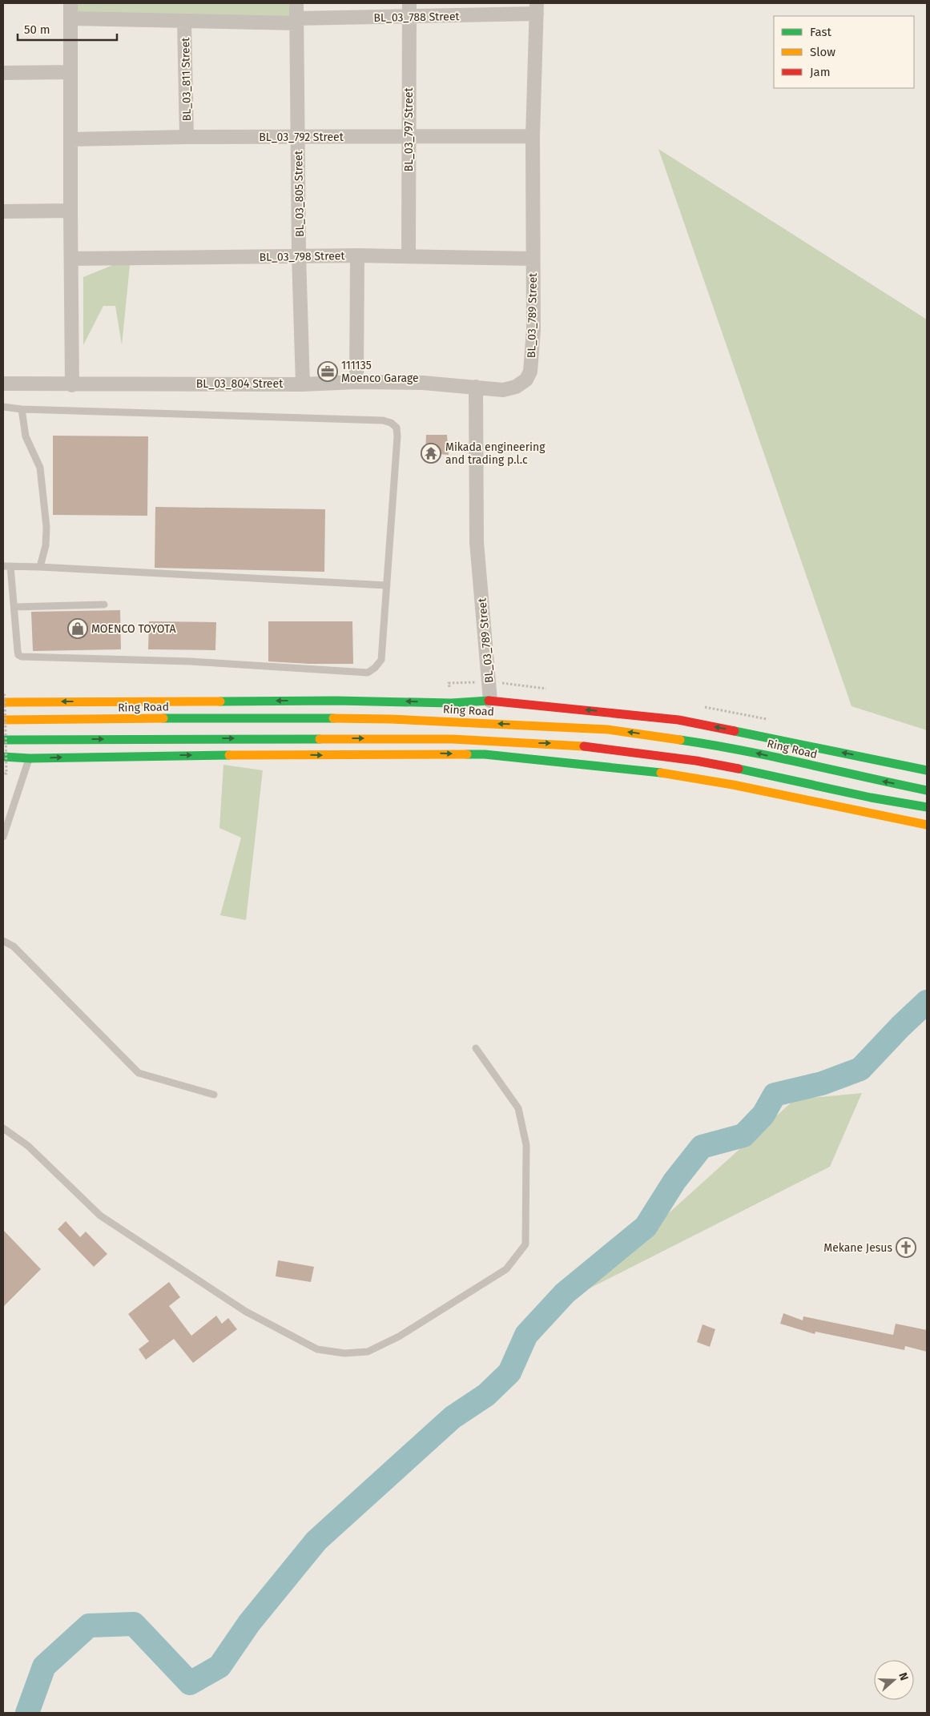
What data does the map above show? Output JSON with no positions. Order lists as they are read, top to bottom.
{
  "streets": {
    "main road": ["Ring Road"],
    "street": [
      "BL_03_788 Street",
      "BL_03_811 Street",
      "BL_03_797 Street",
      "BL_03_792 Street",
      "BL_03_805 Street",
      "BL_03_798 Street",
      "BL_03_789 Street",
      "BL_03_804 Street"
    ]
  },
  "crossings": [
    ["BL_03_788 Street", "BL_03_811 Street"],
    ["BL_03_788 Street", "BL_03_797 Street"],
    ["BL_03_788 Street", "BL_03_805 Street"],
    ["BL_03_788 Street", "BL_03_789 Street"],
    ["BL_03_811 Street", "BL_03_792 Street"],
    ["BL_03_797 Street", "BL_03_792 Street"],
    ["BL_03_797 Street", "BL_03_798 Street"],
    ["BL_03_792 Street", "BL_03_805 Street"],
    ["BL_03_792 Street", "BL_03_789 Street"],
    ["BL_03_805 Street", "BL_03_798 Street"],
    ["BL_03_805 Street", "BL_03_804 Street"],
    ["BL_03_798 Street", "BL_03_789 Street"],
    ["BL_03_789 Street", "BL_03_804 Street"],
    ["BL_03_789 Street", "Ring Road"]
  ],
  "places": {
    "office": ["111135 Moenco Garage"],
    "temple": ["Mikada engineering and trading p.l.c"],
    "shop": ["MOENCO TOYOTA"],
    "church": ["Mekane Jesus"]
  },
  "legend": ["Fast", "Slow", "Jam"],
  "scale_bar": "50 m",
  "north": "right"
}
